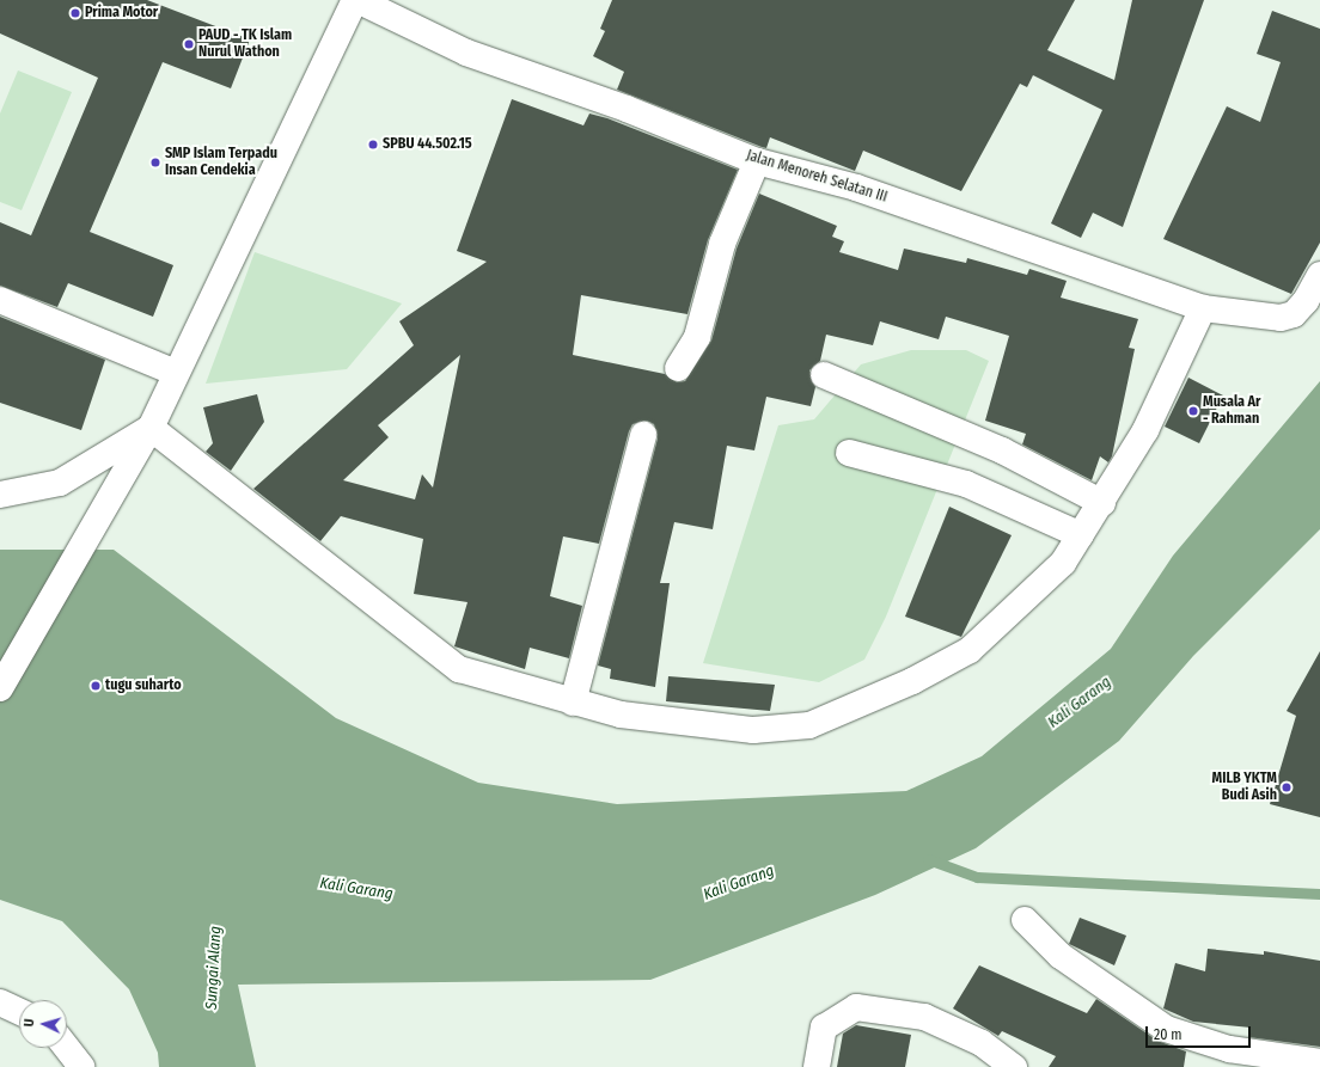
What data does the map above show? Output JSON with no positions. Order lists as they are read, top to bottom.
{
  "streets": {
    "street": ["Jalan Menoreh Selatan III"]
  },
  "water": ["Kali Garang", "Sungai Alang"],
  "places": [
    "Prima Motor",
    "PAUD - TK Islam Nurul Wathon",
    "SPBU 44.502.15",
    "SMP Islam Terpadu Insan Cendekia",
    "Musala Ar - Rahman",
    "tugu suharto",
    "MILB YKTM Budi Asih"
  ],
  "scale_bar": "20 m",
  "north": "left"
}
